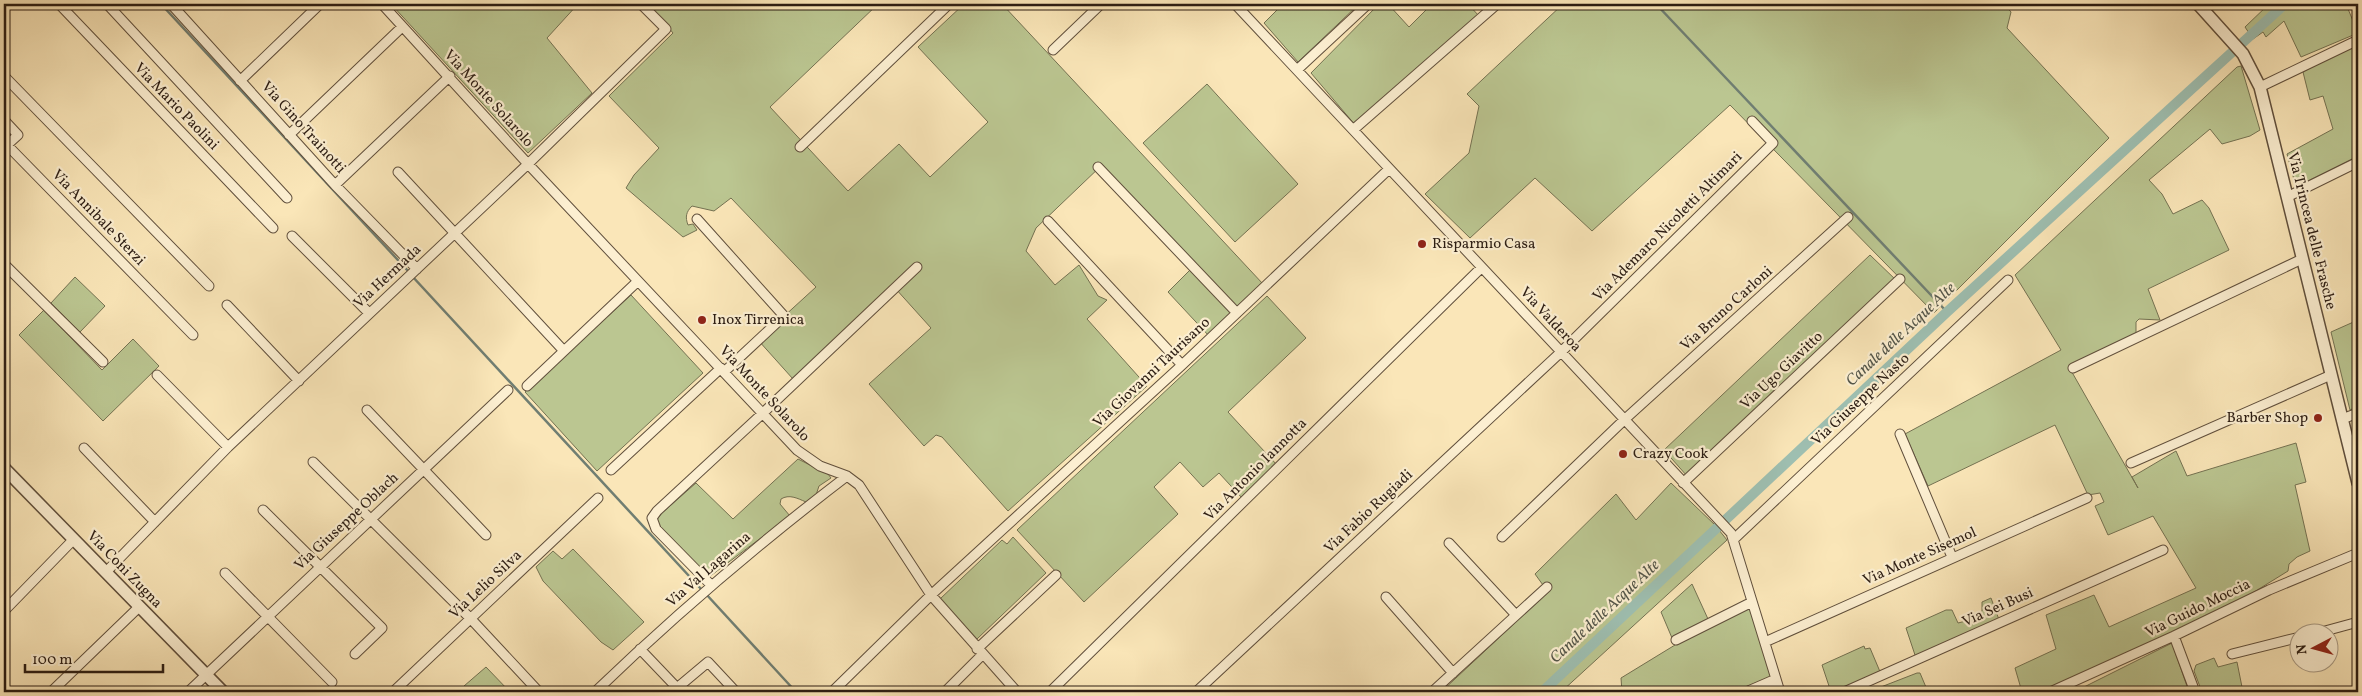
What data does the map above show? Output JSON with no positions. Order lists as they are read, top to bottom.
{
  "streets": {
    "street": [
      "Via Monte Solarolo",
      "Via Mario Paolini",
      "Via Gino Trainotti",
      "Via Annibale Sterzi",
      "Via Ademaro Nicoletti Altimari",
      "Via Trincea delle Frasche",
      "Via Hermada",
      "Via Bruno Carloni",
      "Via Valderoa",
      "Via Ugo Giavitto",
      "Via Giovanni Taurisano",
      "Via Giuseppe Nasto",
      "Via Antonio Iannotta",
      "Via Fabio Rugiadi",
      "Via Giuseppe Oblach",
      "Via Monte Sisemol",
      "Via Coni Zugna",
      "Via Val Lagarina",
      "Via Lelio Silva",
      "Via Sei Busi",
      "Via Guido Moccia"
    ]
  },
  "crossings": [
    ["Via Monte Solarolo", "Via Hermada"],
    ["Via Monte Solarolo", "Via Giovanni Taurisano"],
    ["Via Monte Solarolo", "Via Val Lagarina"],
    ["Via Gino Trainotti", "Via Hermada"],
    ["Via Ademaro Nicoletti Altimari", "Via Valderoa"],
    ["Via Ademaro Nicoletti Altimari", "Via Fabio Rugiadi"],
    ["Via Hermada", "Via Coni Zugna"],
    ["Via Bruno Carloni", "Via Valderoa"],
    ["Via Valderoa", "Via Ugo Giavitto"],
    ["Via Valderoa", "Via Giovanni Taurisano"],
    ["Via Valderoa", "Via Giuseppe Nasto"],
    ["Via Valderoa", "Via Antonio Iannotta"],
    ["Via Valderoa", "Via Fabio Rugiadi"],
    ["Via Valderoa", "Via Monte Sisemol"],
    ["Via Giuseppe Oblach", "Via Coni Zugna"]
  ],
  "water": ["Canale delle Acque Alte"],
  "places": [
    "Risparmio Casa",
    "Inox Tirrenica",
    "Barber Shop",
    "Crazy Cook"
  ],
  "scale_bar": "100 m",
  "north": "left"
}
